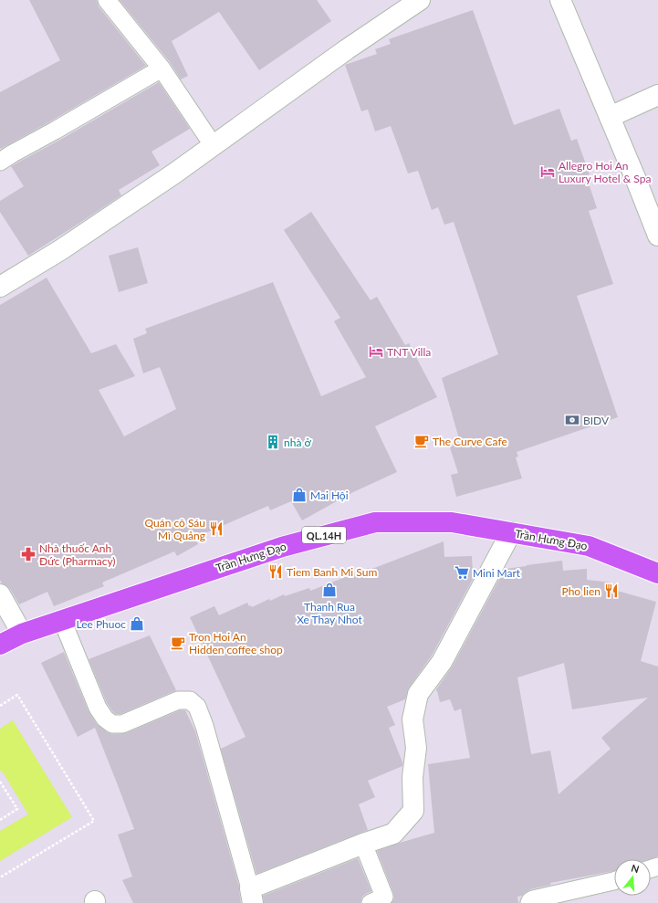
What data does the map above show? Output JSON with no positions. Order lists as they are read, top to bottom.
{
  "streets": {
    "main road": ["QL.14H", "Trần Hưng Đạo"]
  },
  "places": {
    "hotel": ["Allegro Hoi An Luxury Hotel & Spa", "TNT Villa"],
    "bank": ["BIDV"],
    "cafe": ["The Curve Cafe", "Tron Hoi An Hidden coffee shop"],
    "building": ["nhà ở"],
    "shop": ["Mai Hội", "Thanh Rua Xe Thay Nhot", "Lee Phuoc"],
    "restaurant": ["Quán cô Sáu Mì Quảng", "Tiem Banh Mi Sum", "Pho lien"],
    "pharmacy": ["Nhà thuốc Anh Đức (Pharmacy)"],
    "supermarket": ["Mini Mart"]
  },
  "north": "top"
}
